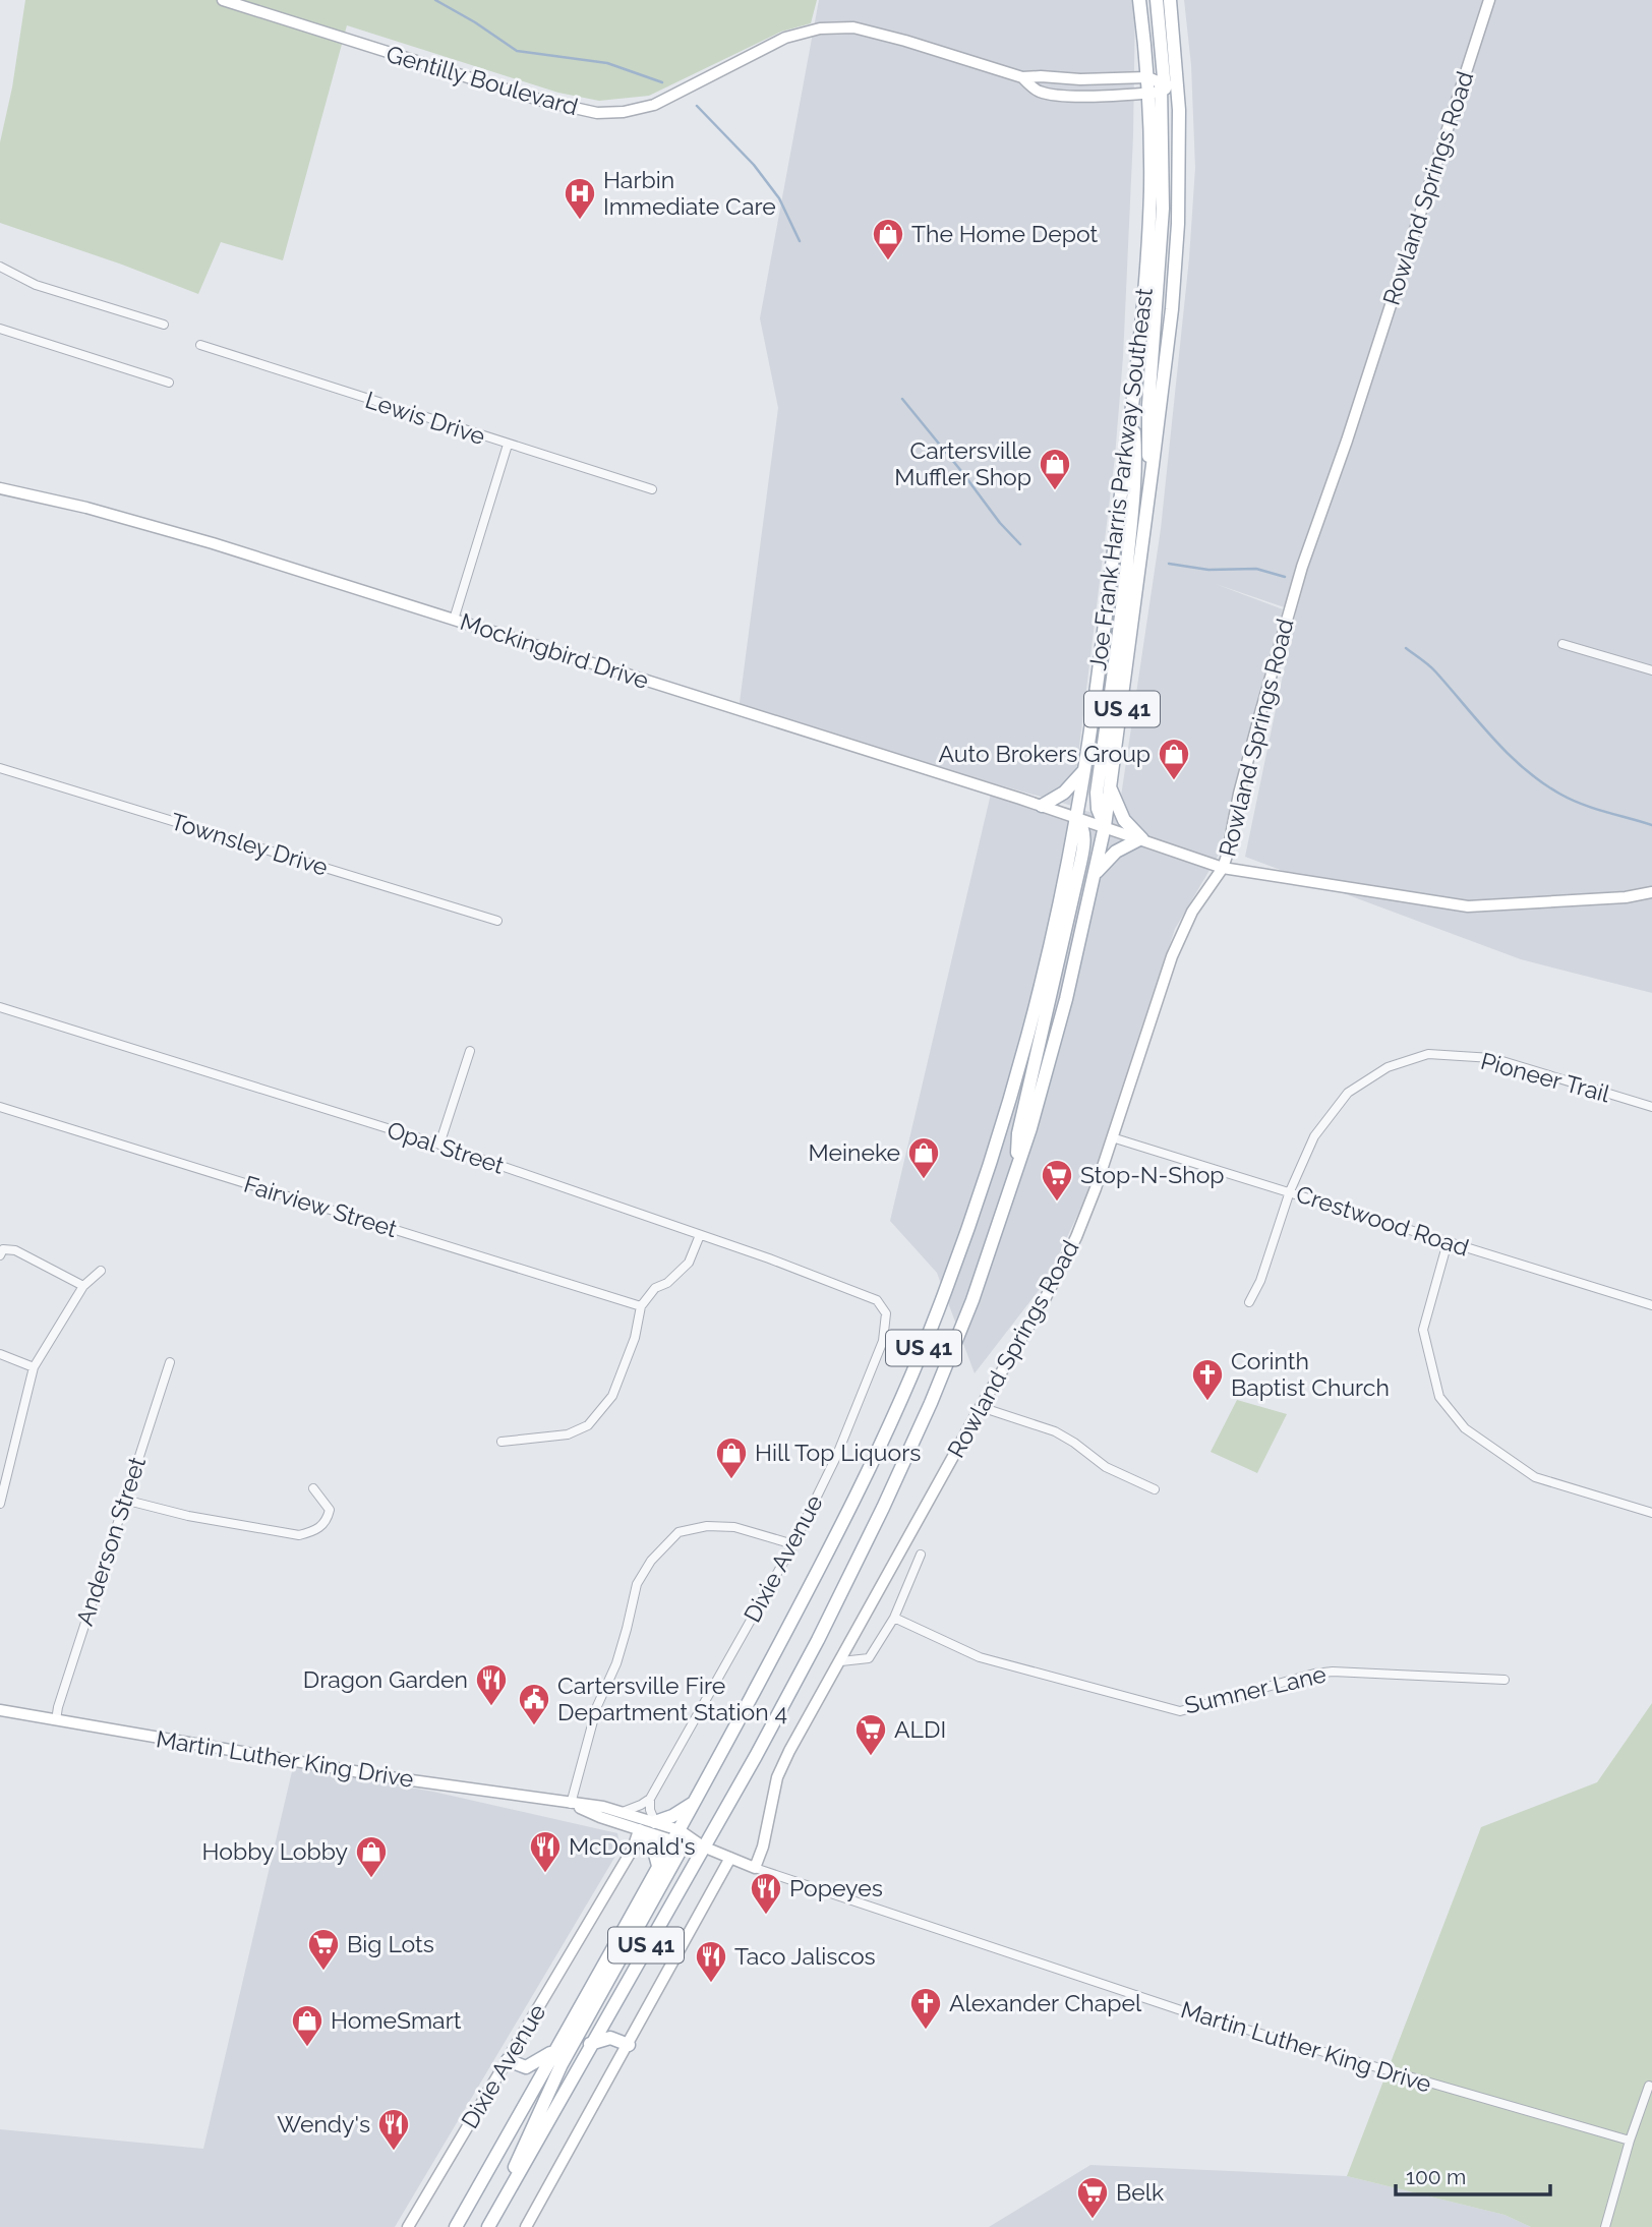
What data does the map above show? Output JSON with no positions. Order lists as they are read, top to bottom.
{
  "streets": {
    "main road": ["Joe Frank Harris Parkway Southeast", "US 41"],
    "street": [
      "Gentilly Boulevard",
      "Rowland Springs Road",
      "Lewis Drive",
      "Mockingbird Drive",
      "Townsley Drive",
      "Pioneer Trail",
      "Opal Street",
      "Fairview Street",
      "Crestwood Road",
      "Anderson Street",
      "Dixie Avenue",
      "Sumner Lane",
      "Martin Luther King Drive"
    ]
  },
  "crossings": [
    ["Gentilly Boulevard", "Joe Frank Harris Parkway Southeast"],
    ["Rowland Springs Road", "Mockingbird Drive"],
    ["Rowland Springs Road", "Crestwood Road"],
    ["Rowland Springs Road", "Martin Luther King Drive"],
    ["Joe Frank Harris Parkway Southeast", "Mockingbird Drive"],
    ["Joe Frank Harris Parkway Southeast", "Martin Luther King Drive"],
    ["Pioneer Trail", "Crestwood Road"],
    ["Opal Street", "Dixie Avenue"],
    ["Anderson Street", "Martin Luther King Drive"],
    ["Dixie Avenue", "Martin Luther King Drive"]
  ],
  "places": {
    "hospital": ["Harbin Immediate Care"],
    "shop": [
      "The Home Depot",
      "Cartersville Muffler Shop",
      "Auto Brokers Group",
      "Meineke",
      "Hill Top Liquors",
      "Hobby Lobby",
      "HomeSmart"
    ],
    "supermarket": [
      "Stop-N-Shop",
      "ALDI",
      "Big Lots",
      "Belk"
    ],
    "church": ["Corinth Baptist Church", "Alexander Chapel"],
    "restaurant": [
      "Dragon Garden",
      "McDonald's",
      "Popeyes",
      "Taco Jaliscos",
      "Wendy's"
    ],
    "public building": ["Cartersville Fire Department Station 4"]
  },
  "scale_bar": "100 m"
}
